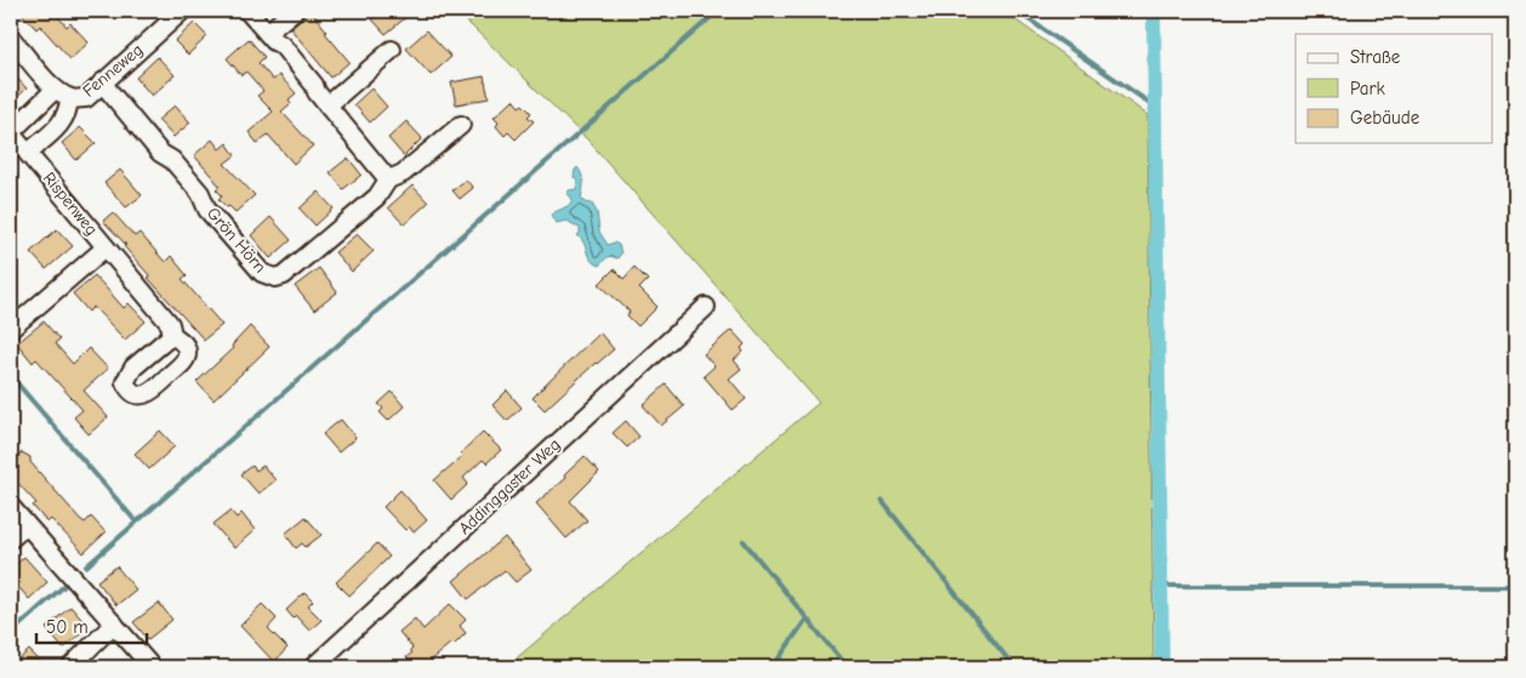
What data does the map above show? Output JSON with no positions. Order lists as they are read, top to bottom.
{
  "streets": {
    "street": [
      "Fenneweg",
      "Rispenweg",
      "Grön Hörn",
      "Addinggaster Weg"
    ]
  },
  "crossings": [
    ["Fenneweg", "Grön Hörn"]
  ],
  "legend": ["Straße", "Park", "Gebäude"],
  "scale_bar": "50 m"
}
